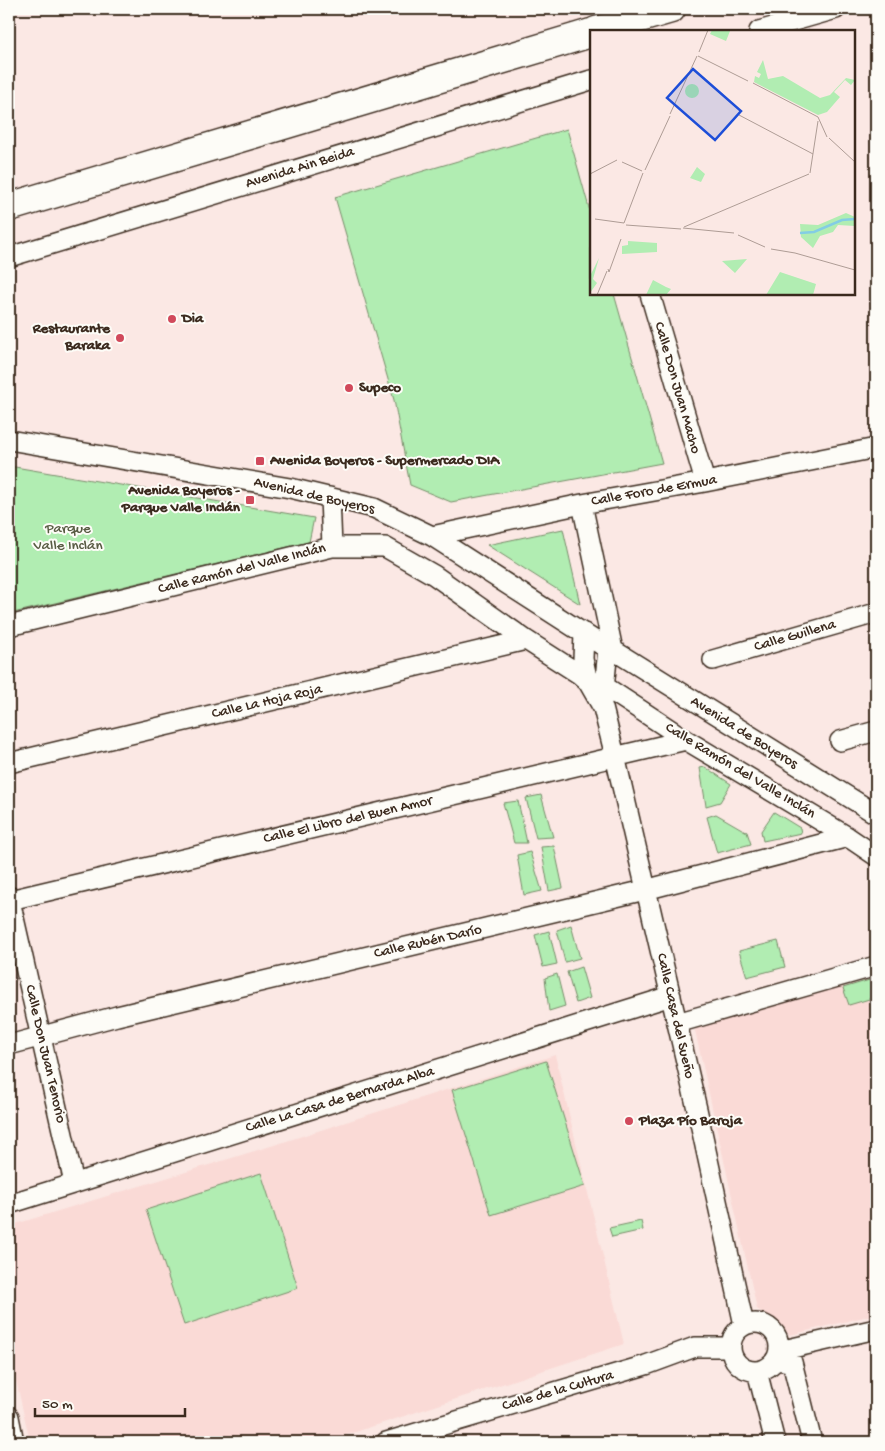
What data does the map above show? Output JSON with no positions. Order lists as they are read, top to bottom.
{
  "streets": {
    "street": [
      "Avenida Ain Beida",
      "Calle Don Juan Macho",
      "Calle Foro de Ermua",
      "Avenida de Boyeros",
      "Calle Ramón del Valle Inclán",
      "Calle Guillena",
      "Calle La Hoja Roja",
      "Calle El Libro del Buen Amor",
      "Calle Rubén Darío",
      "Calle Casa del Sueño",
      "Calle Don Juan Tenorio",
      "Calle La Casa de Bernarda Alba",
      "Calle de la Cultura"
    ]
  },
  "crossings": [
    ["Calle Don Juan Macho", "Calle Foro de Ermua"],
    ["Calle Foro de Ermua", "Avenida de Boyeros"],
    ["Avenida de Boyeros", "Calle Casa del Sueño"],
    ["Calle Ramón del Valle Inclán", "Calle La Hoja Roja"],
    ["Calle Ramón del Valle Inclán", "Calle El Libro del Buen Amor"],
    ["Calle Ramón del Valle Inclán", "Calle Rubén Darío"],
    ["Calle Ramón del Valle Inclán", "Calle Casa del Sueño"],
    ["Calle El Libro del Buen Amor", "Calle Casa del Sueño"],
    ["Calle El Libro del Buen Amor", "Calle Don Juan Tenorio"],
    ["Calle Rubén Darío", "Calle Casa del Sueño"],
    ["Calle Rubén Darío", "Calle Don Juan Tenorio"],
    ["Calle Casa del Sueño", "Calle La Casa de Bernarda Alba"],
    ["Calle Casa del Sueño", "Calle de la Cultura"],
    ["Calle Don Juan Tenorio", "Calle La Casa de Bernarda Alba"]
  ],
  "parks": ["Parque Valle Inclán"],
  "places": {
    "other": [
      "Dia",
      "Restaurante Baraka",
      "Supeco",
      "Plaza Pío Baroja"
    ],
    "transit": ["Avenida Boyeros - Supermercado DIA", "Avenida Boyeros - Parque Valle Inclán"]
  },
  "scale_bar": "50 m"
}
